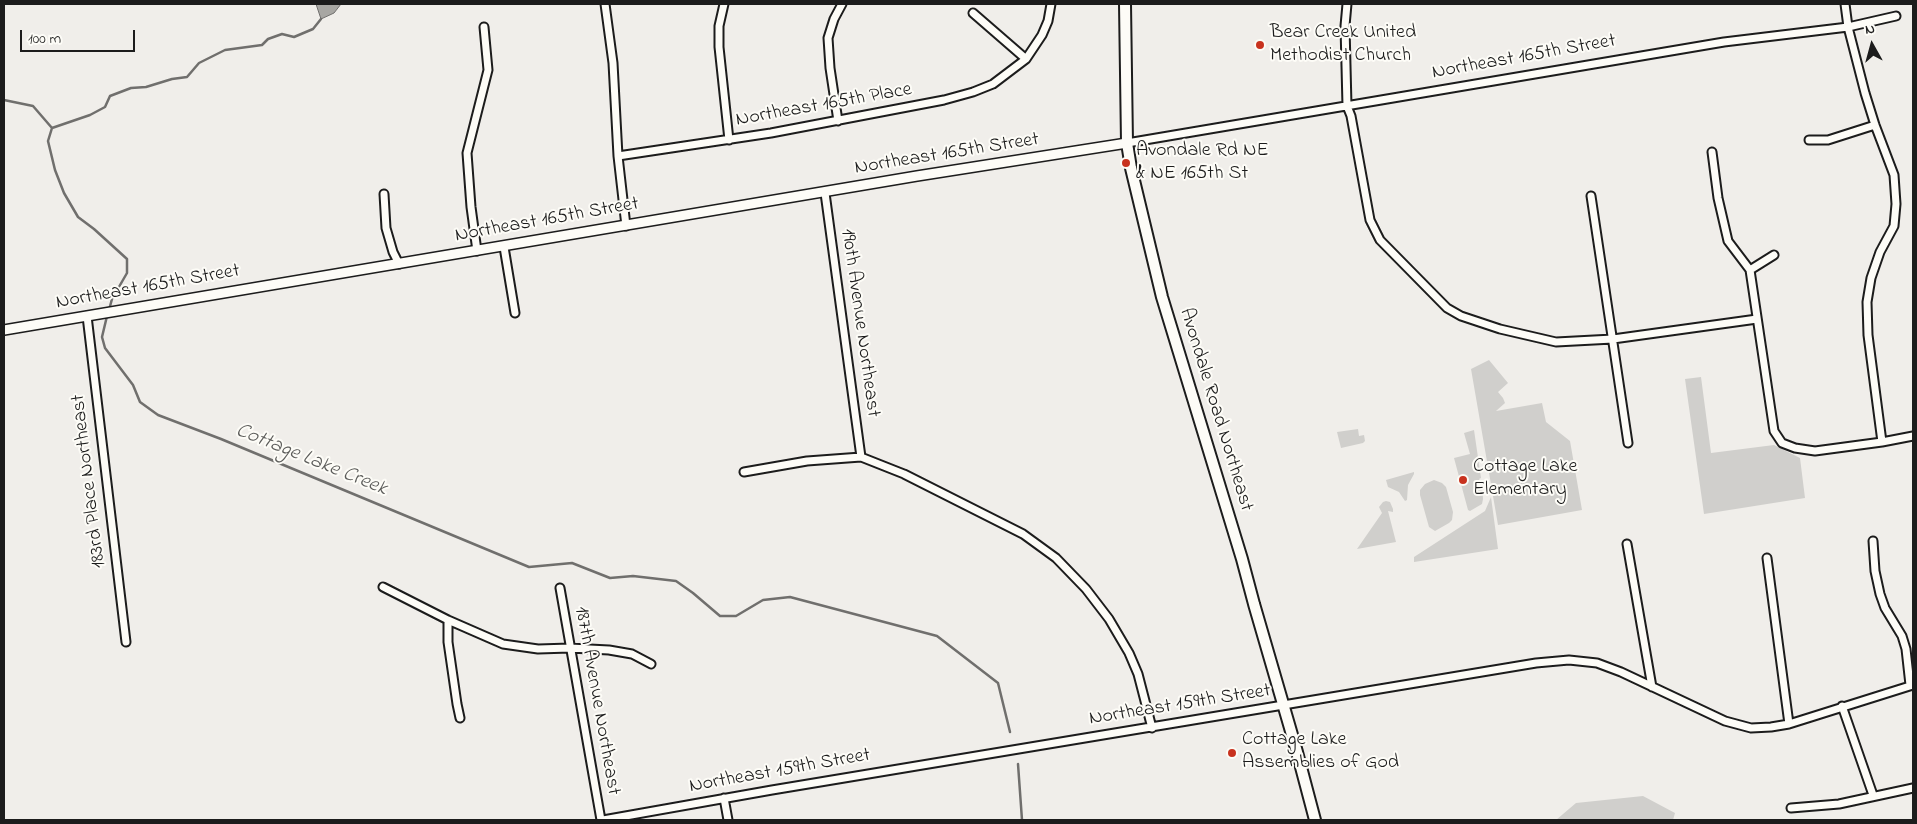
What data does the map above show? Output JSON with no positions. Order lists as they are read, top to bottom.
{
  "streets": {
    "main road": ["Avondale Road Northeast"],
    "street": [
      "Northeast 165th Street",
      "Northeast 165th Place",
      "190th Avenue Northeast",
      "183rd Place Northeast",
      "187th Avenue Northeast",
      "Northeast 159th Street"
    ]
  },
  "crossings": [
    ["Northeast 165th Street", "190th Avenue Northeast"],
    ["Northeast 165th Street", "Avondale Road Northeast"],
    ["Northeast 165th Street", "183rd Place Northeast"],
    ["Avondale Road Northeast", "Northeast 159th Street"],
    ["187th Avenue Northeast", "Northeast 159th Street"]
  ],
  "water": ["Cottage Lake Creek"],
  "places": [
    "Bear Creek United Methodist Church",
    "Avondale Rd NE & NE 165th St",
    "Cottage Lake Elementary",
    "Cottage Lake Assemblies of God"
  ],
  "scale_bar": "100 m",
  "north": "top"
}
